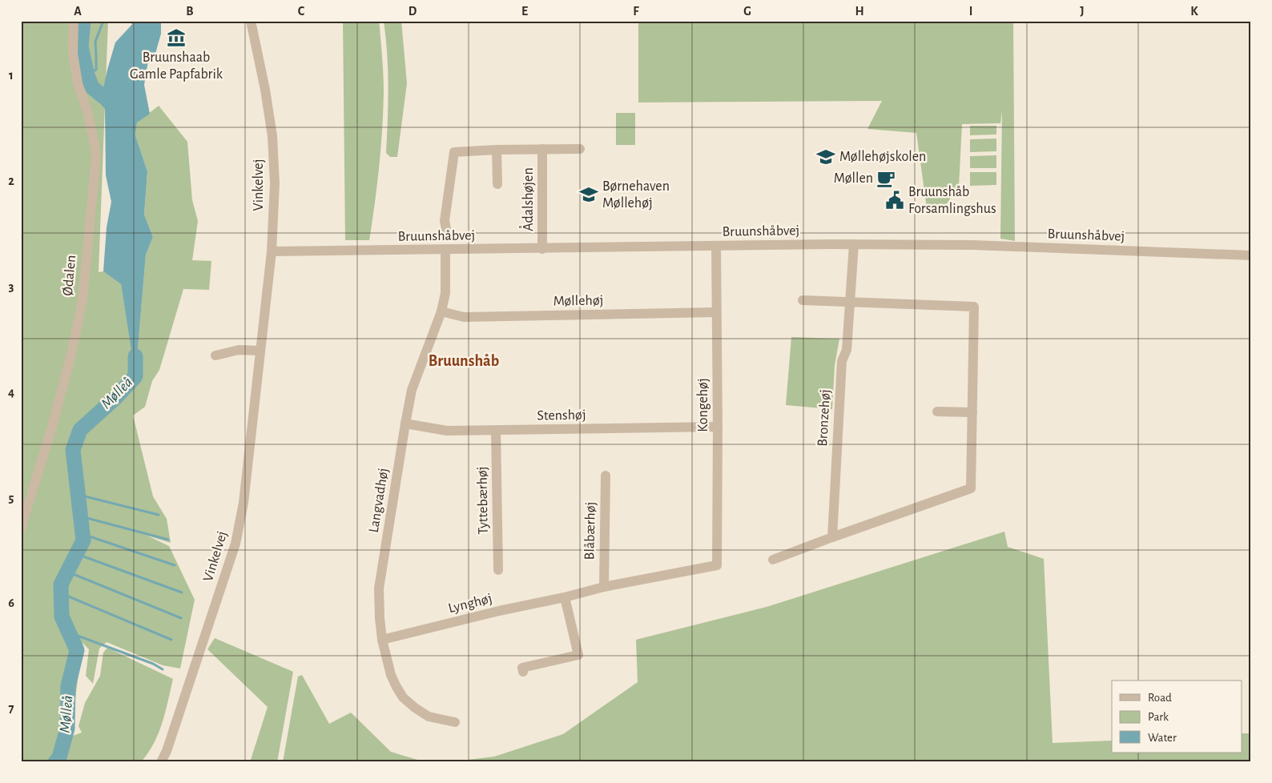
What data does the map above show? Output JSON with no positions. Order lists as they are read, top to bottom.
{
  "streets": {
    "street": [
      "Vinkelvej",
      "Ådalshøjen",
      "Bruunshåbvej",
      "Ødalen",
      "Møllehøj",
      "Kongehøj",
      "Stenshøj",
      "Bronzehøj",
      "Langvadhøj",
      "Tyttebærhøj",
      "Blåbærhøj",
      "Lynghøj"
    ]
  },
  "crossings": [
    ["Vinkelvej", "Bruunshåbvej"],
    ["Ådalshøjen", "Bruunshåbvej"],
    ["Bruunshåbvej", "Kongehøj"],
    ["Bruunshåbvej", "Bronzehøj"],
    ["Bruunshåbvej", "Langvadhøj"],
    ["Møllehøj", "Kongehøj"],
    ["Møllehøj", "Langvadhøj"],
    ["Kongehøj", "Stenshøj"],
    ["Kongehøj", "Lynghøj"],
    ["Stenshøj", "Langvadhøj"],
    ["Stenshøj", "Tyttebærhøj"],
    ["Langvadhøj", "Lynghøj"],
    ["Blåbærhøj", "Lynghøj"]
  ],
  "districts": ["Bruunshåb"],
  "water": ["Mølleå"],
  "places": {
    "museum": ["Bruunshaab Gamle Papfabrik"],
    "school or university": ["Møllehøjskolen", "Børnehaven Møllehøj"],
    "cafe": ["Møllen"],
    "public building": ["Bruunshåb Forsamlingshus"]
  },
  "legend": ["Road", "Park", "Water"],
  "grid": {
    "columns": [
      "A",
      "B",
      "C",
      "D",
      "E",
      "F",
      "G",
      "H",
      "I",
      "J",
      "K"
    ],
    "rows": [
      "1",
      "2",
      "3",
      "4",
      "5",
      "6",
      "7"
    ]
  }
}
